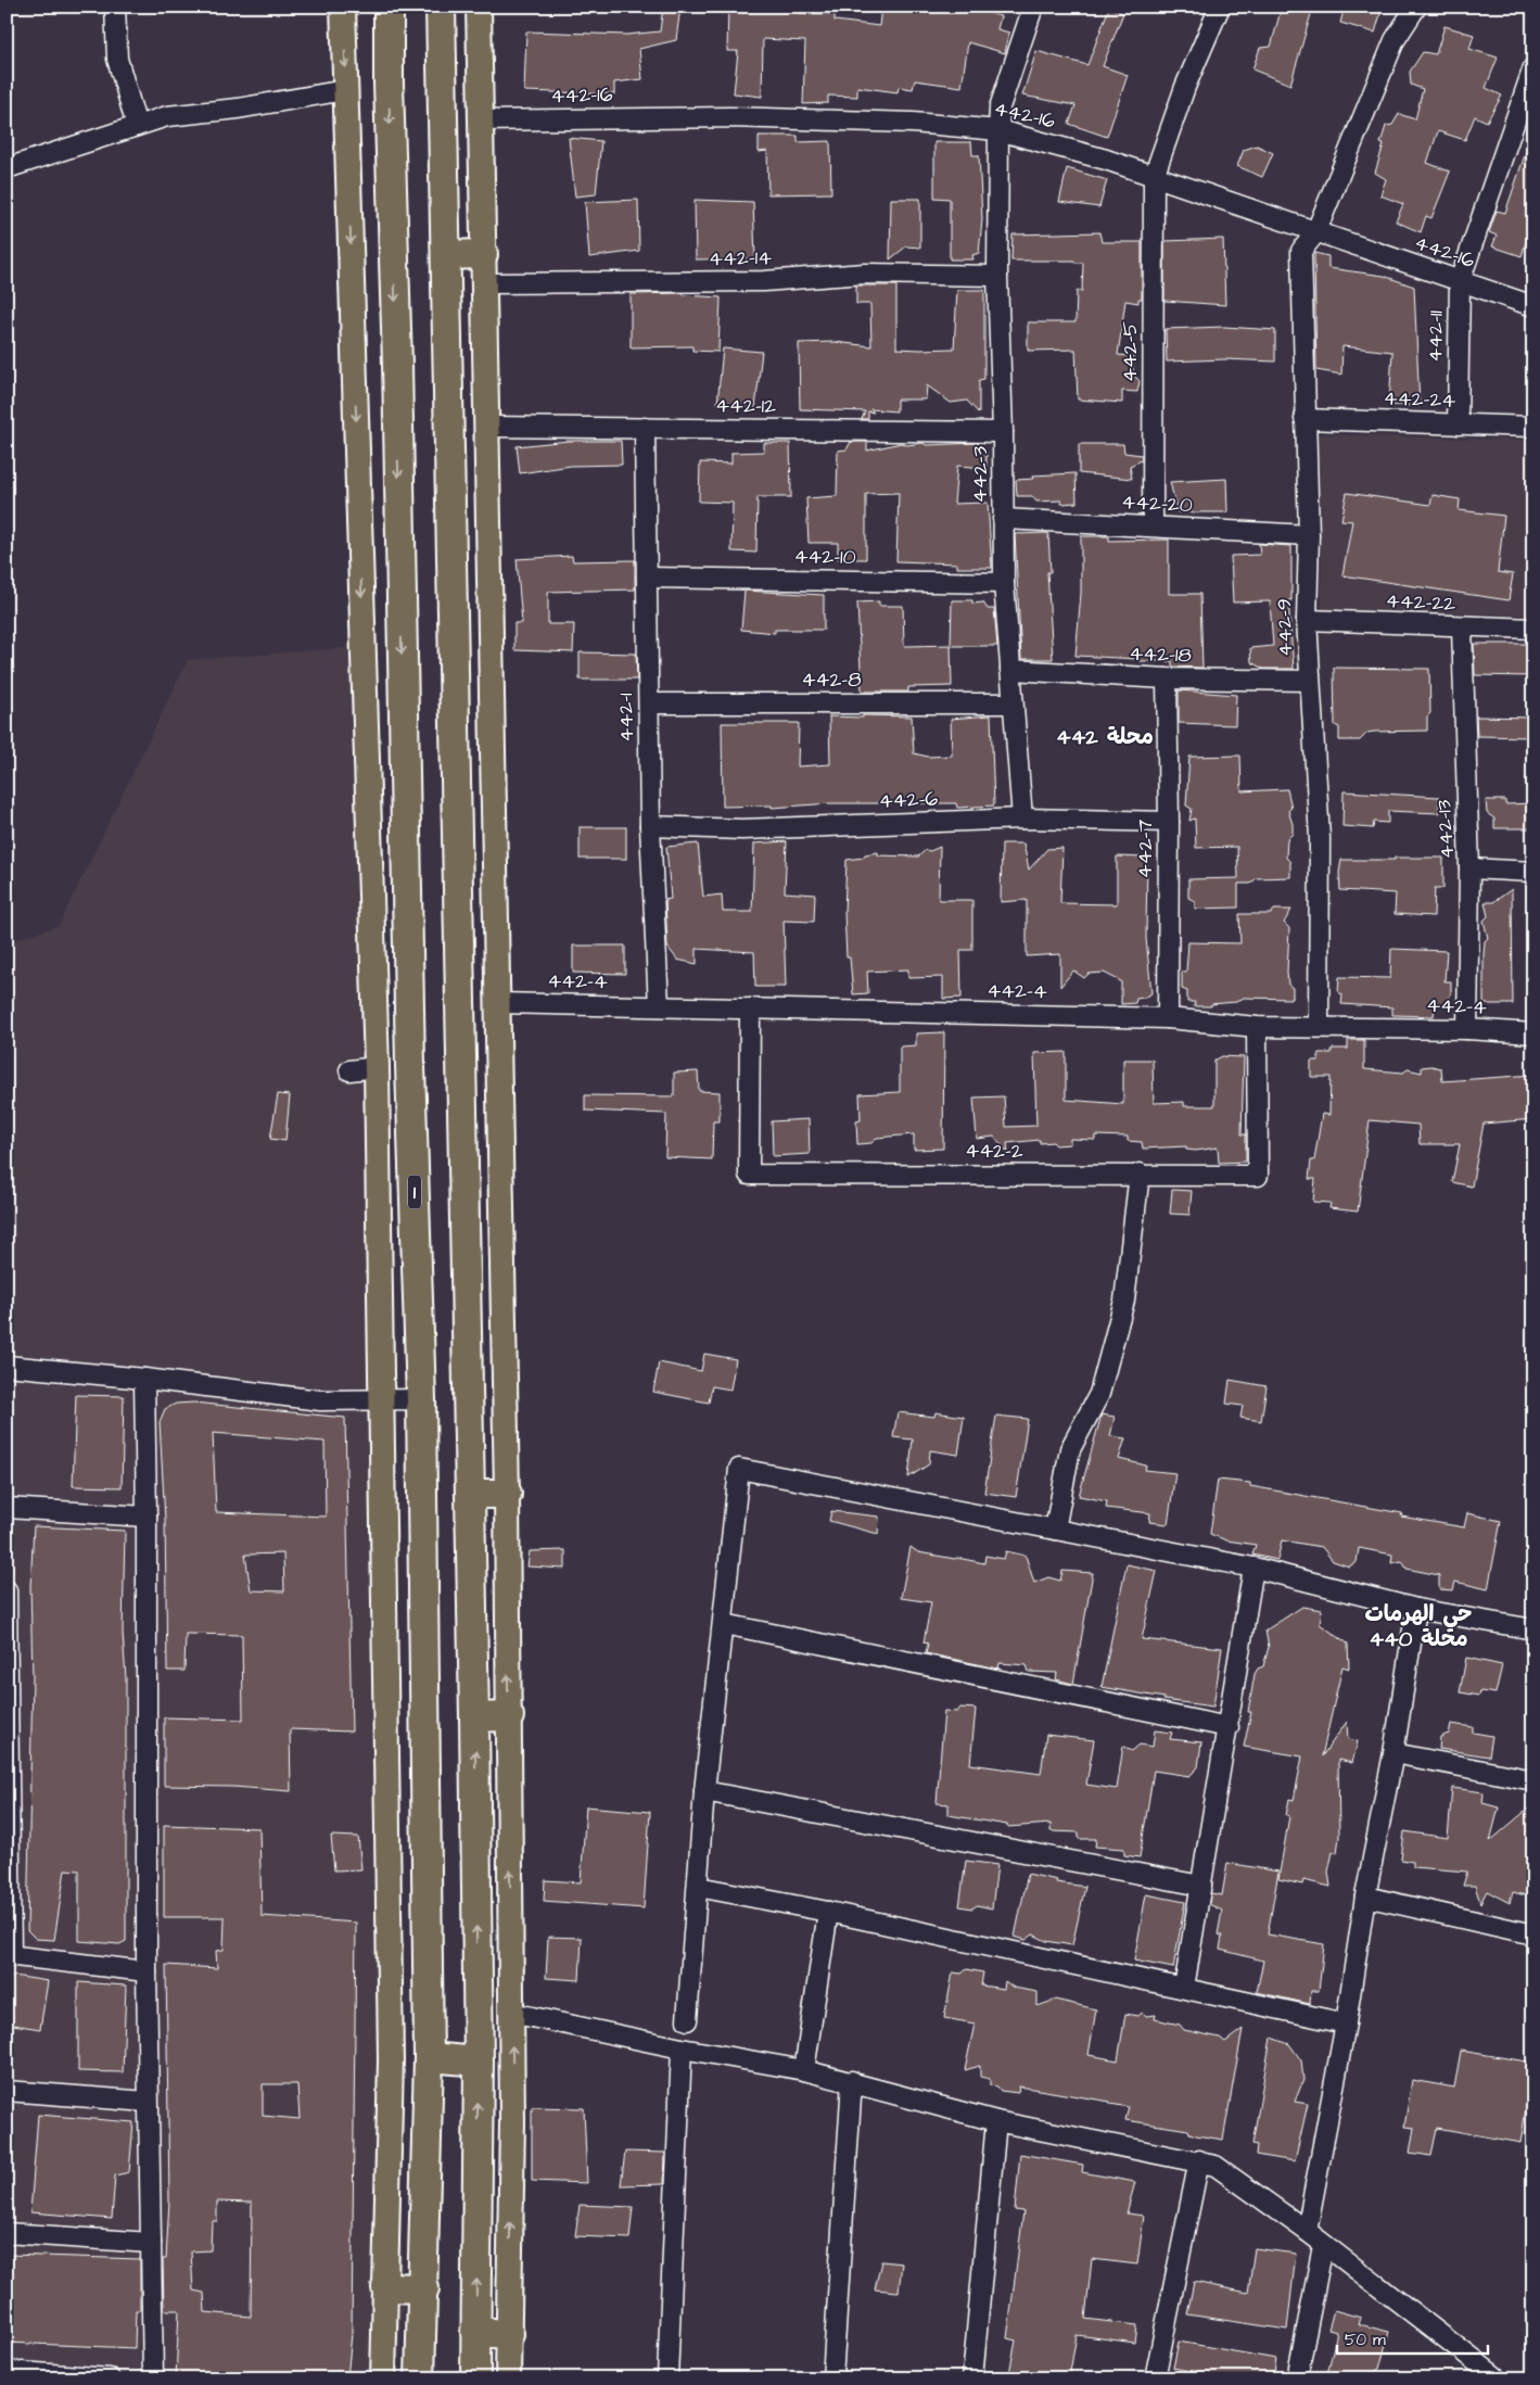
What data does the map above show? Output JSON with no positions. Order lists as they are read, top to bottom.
{
  "streets": {
    "highway": ["1"],
    "street": [
      "442-16",
      "442-14",
      "442-11",
      "442-5",
      "442-24",
      "442-12",
      "442-3",
      "442-20",
      "442-10",
      "442-22",
      "442-9",
      "442-18",
      "442-8",
      "442-1",
      "442-6",
      "442-13",
      "442-7",
      "442-4",
      "442-2"
    ]
  },
  "crossings": [
    ["442-16", "442-11"],
    ["442-16", "442-5"],
    ["442-16", "442-3"],
    ["442-16", "442-9"],
    ["442-14", "442-3"],
    ["442-11", "442-24"],
    ["442-5", "442-20"],
    ["442-24", "442-9"],
    ["442-12", "442-3"],
    ["442-12", "442-1"],
    ["442-3", "442-20"],
    ["442-3", "442-10"],
    ["442-3", "442-18"],
    ["442-3", "442-8"],
    ["442-3", "442-6"],
    ["442-20", "442-9"],
    ["442-10", "442-1"],
    ["442-22", "442-9"],
    ["442-22", "442-13"],
    ["442-9", "442-18"],
    ["442-9", "442-4"],
    ["442-18", "442-7"],
    ["442-8", "442-1"],
    ["442-1", "442-6"],
    ["442-1", "442-4"],
    ["442-6", "442-7"],
    ["442-13", "442-4"],
    ["442-7", "442-4"],
    ["442-4", "442-2"]
  ],
  "districts": ["محلة 442", "حي الهرمات محلة 440"],
  "scale_bar": "50 m"
}
